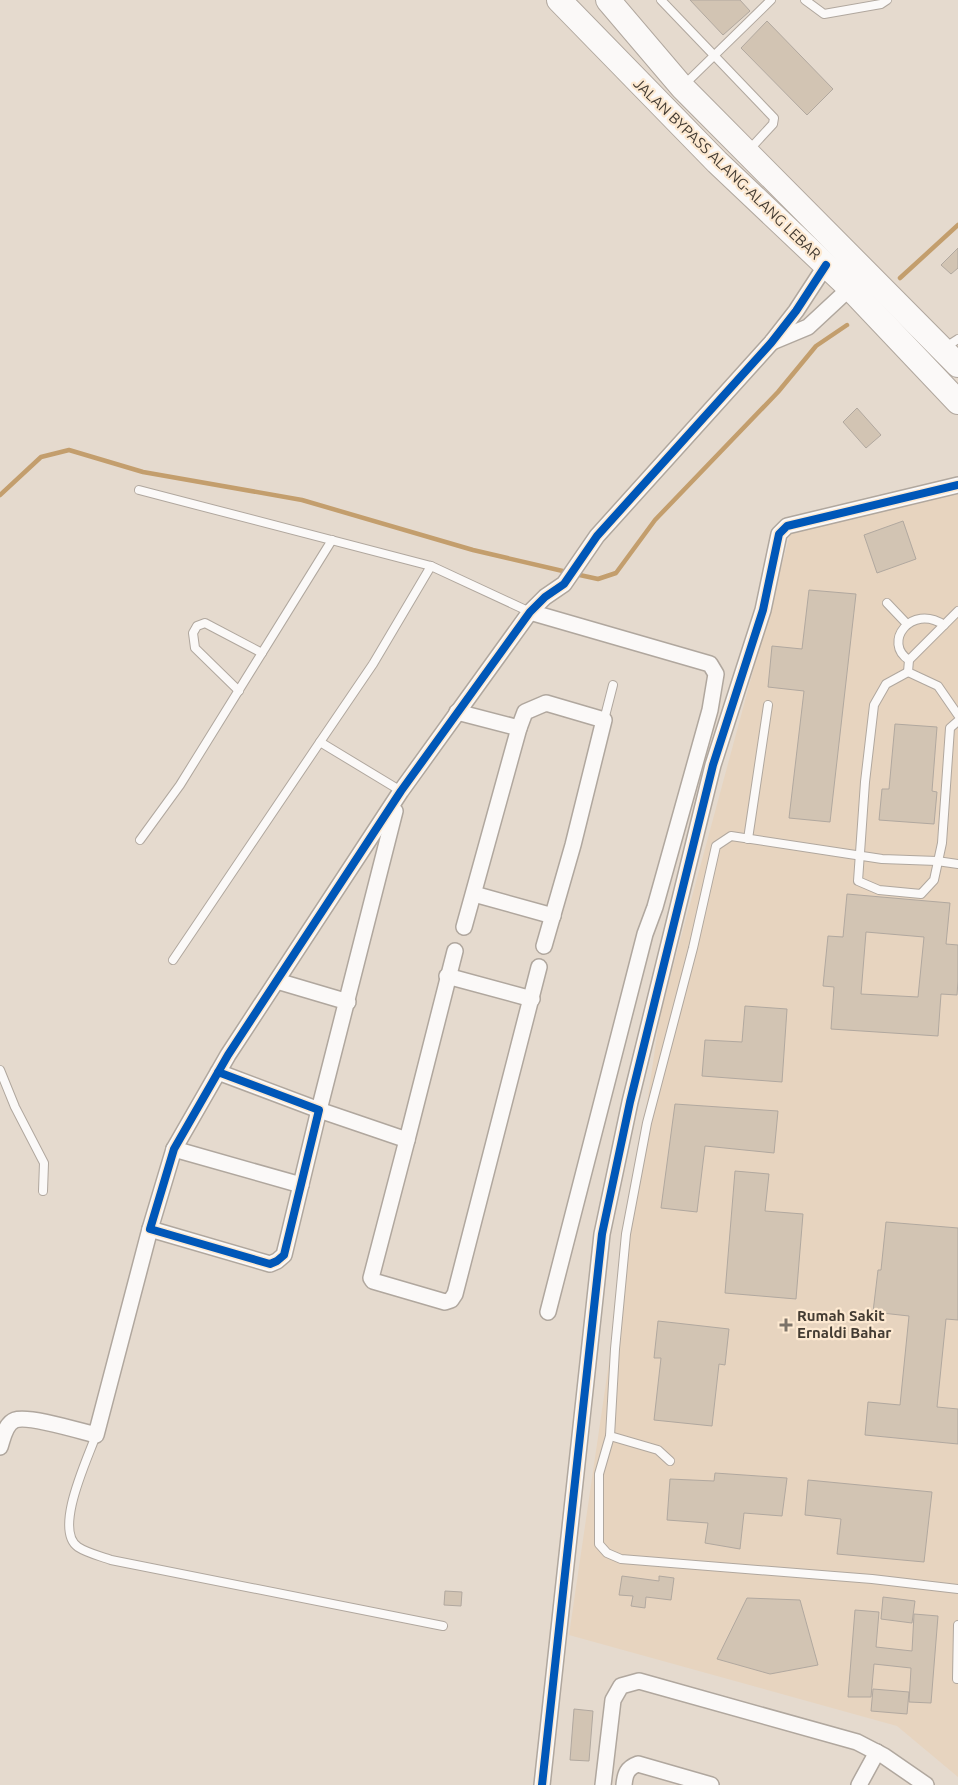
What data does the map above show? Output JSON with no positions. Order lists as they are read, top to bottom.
{
  "streets": {
    "highway": ["JALAN BYPASS ALANG-ALANG LEBAR"]
  },
  "places": {
    "health": ["Rumah Sakit Ernaldi Bahar"]
  }
}
